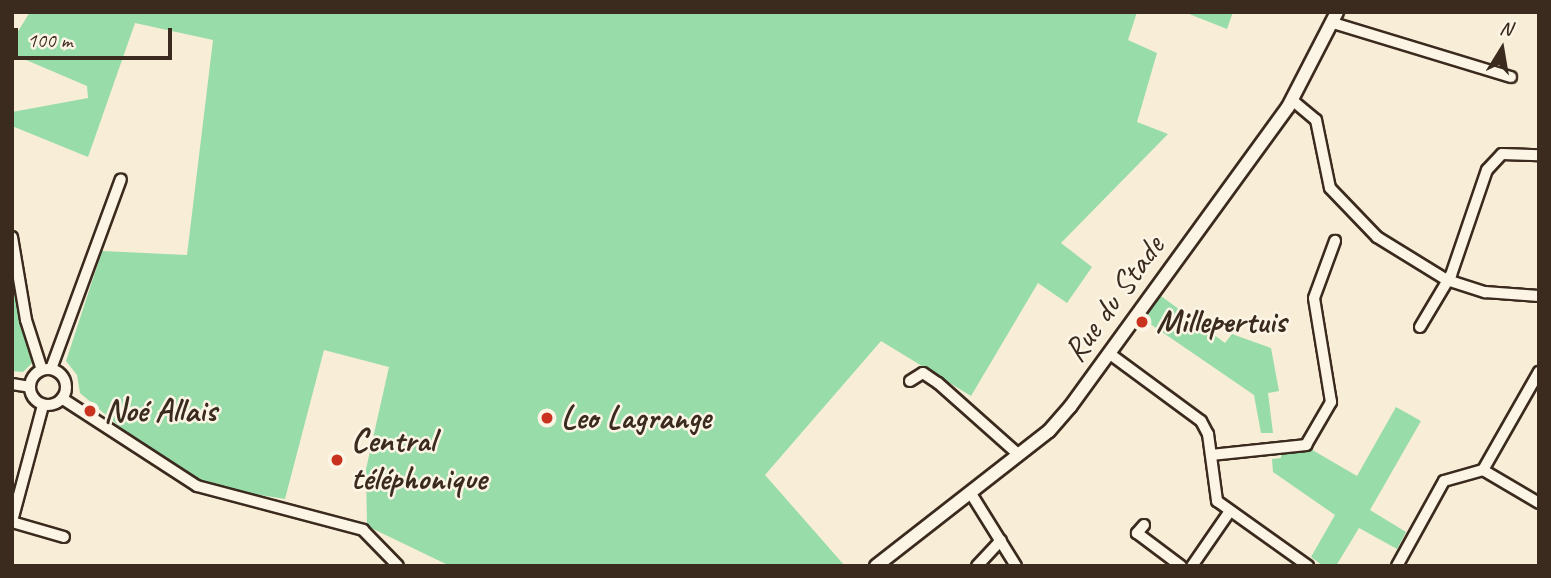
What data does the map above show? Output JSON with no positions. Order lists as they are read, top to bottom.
{
  "streets": {
    "street": ["Rue du Stade"]
  },
  "places": [
    "Millepertuis",
    "Noé Allais",
    "Leo Lagrange",
    "Central téléphonique"
  ],
  "scale_bar": "100 m",
  "north": "top"
}
